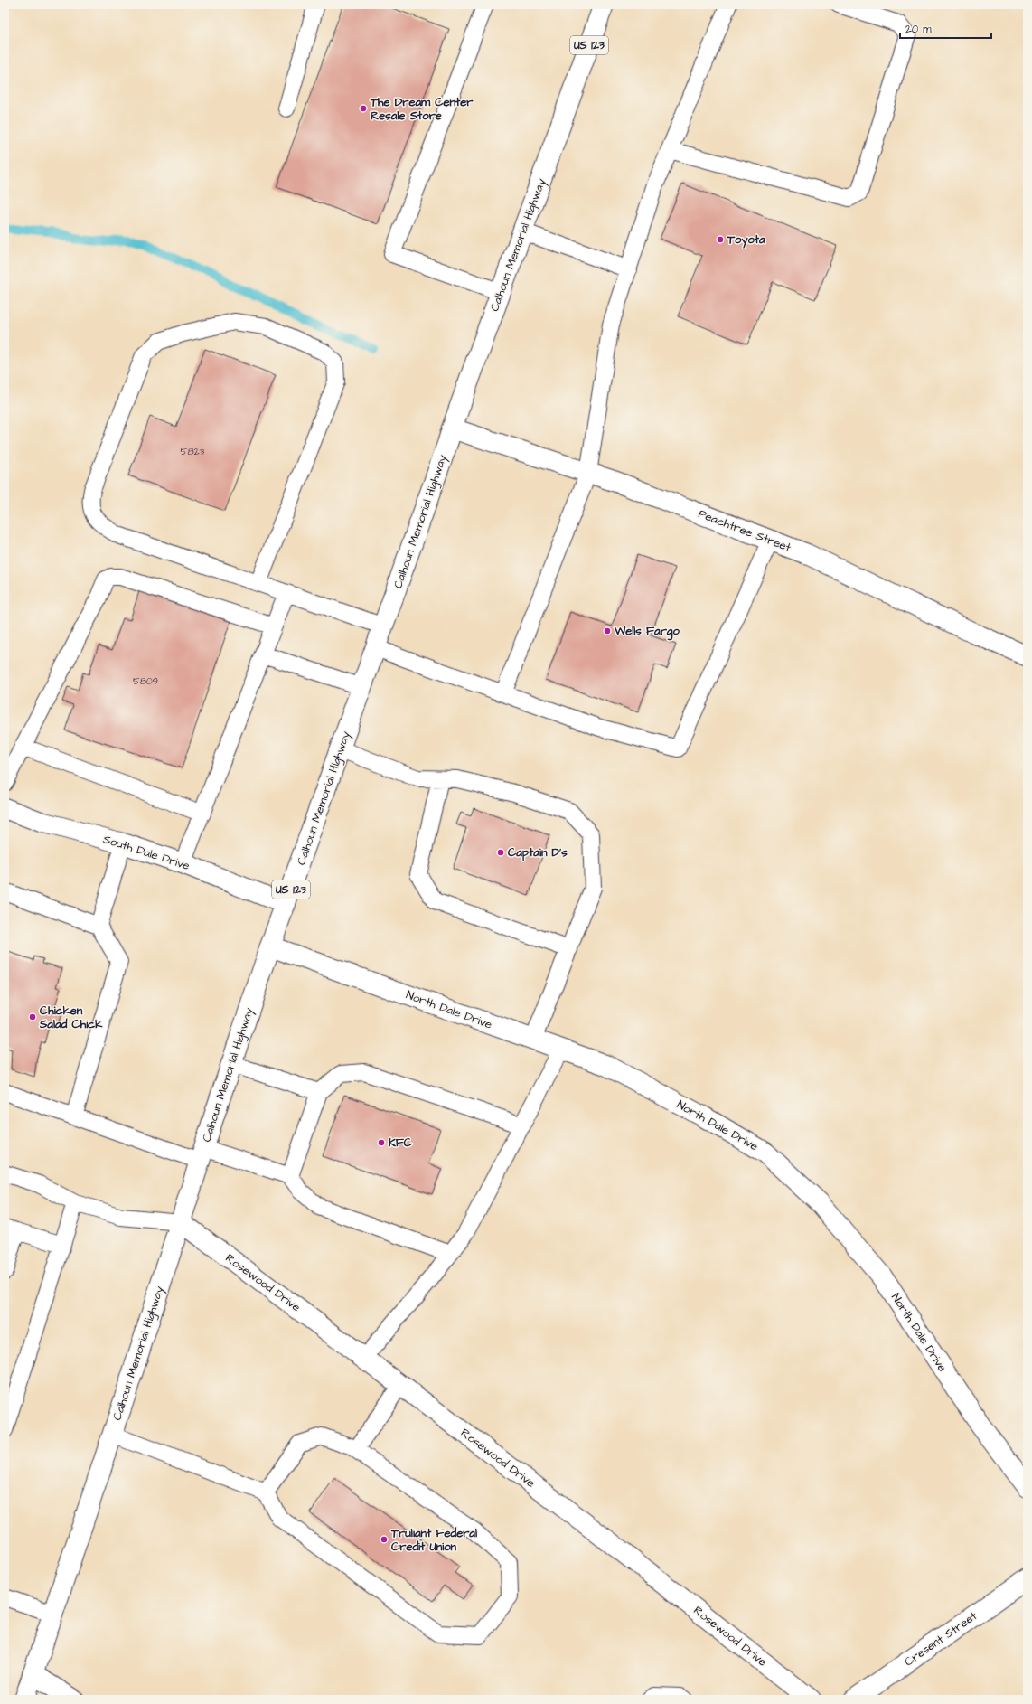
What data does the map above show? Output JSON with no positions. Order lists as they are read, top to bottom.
{
  "streets": {
    "main road": [
      "US 123",
      "Calhoun Memorial Highway",
      "Peachtree Street",
      "South Dale Drive",
      "North Dale Drive",
      "Rosewood Drive",
      "Cresent Street"
    ]
  },
  "crossings": [
    ["Calhoun Memorial Highway", "Peachtree Street"],
    ["Calhoun Memorial Highway", "South Dale Drive"],
    ["Calhoun Memorial Highway", "North Dale Drive"],
    ["Calhoun Memorial Highway", "Rosewood Drive"]
  ],
  "places": [
    "The Dream Center Resale Store",
    "Toyota",
    "Wells Fargo",
    "Captain D's",
    "Chicken Salad Chick",
    "KFC",
    "Truliant Federal Credit Union"
  ],
  "house_numbers": ["5823", "5809"],
  "scale_bar": "20 m"
}
